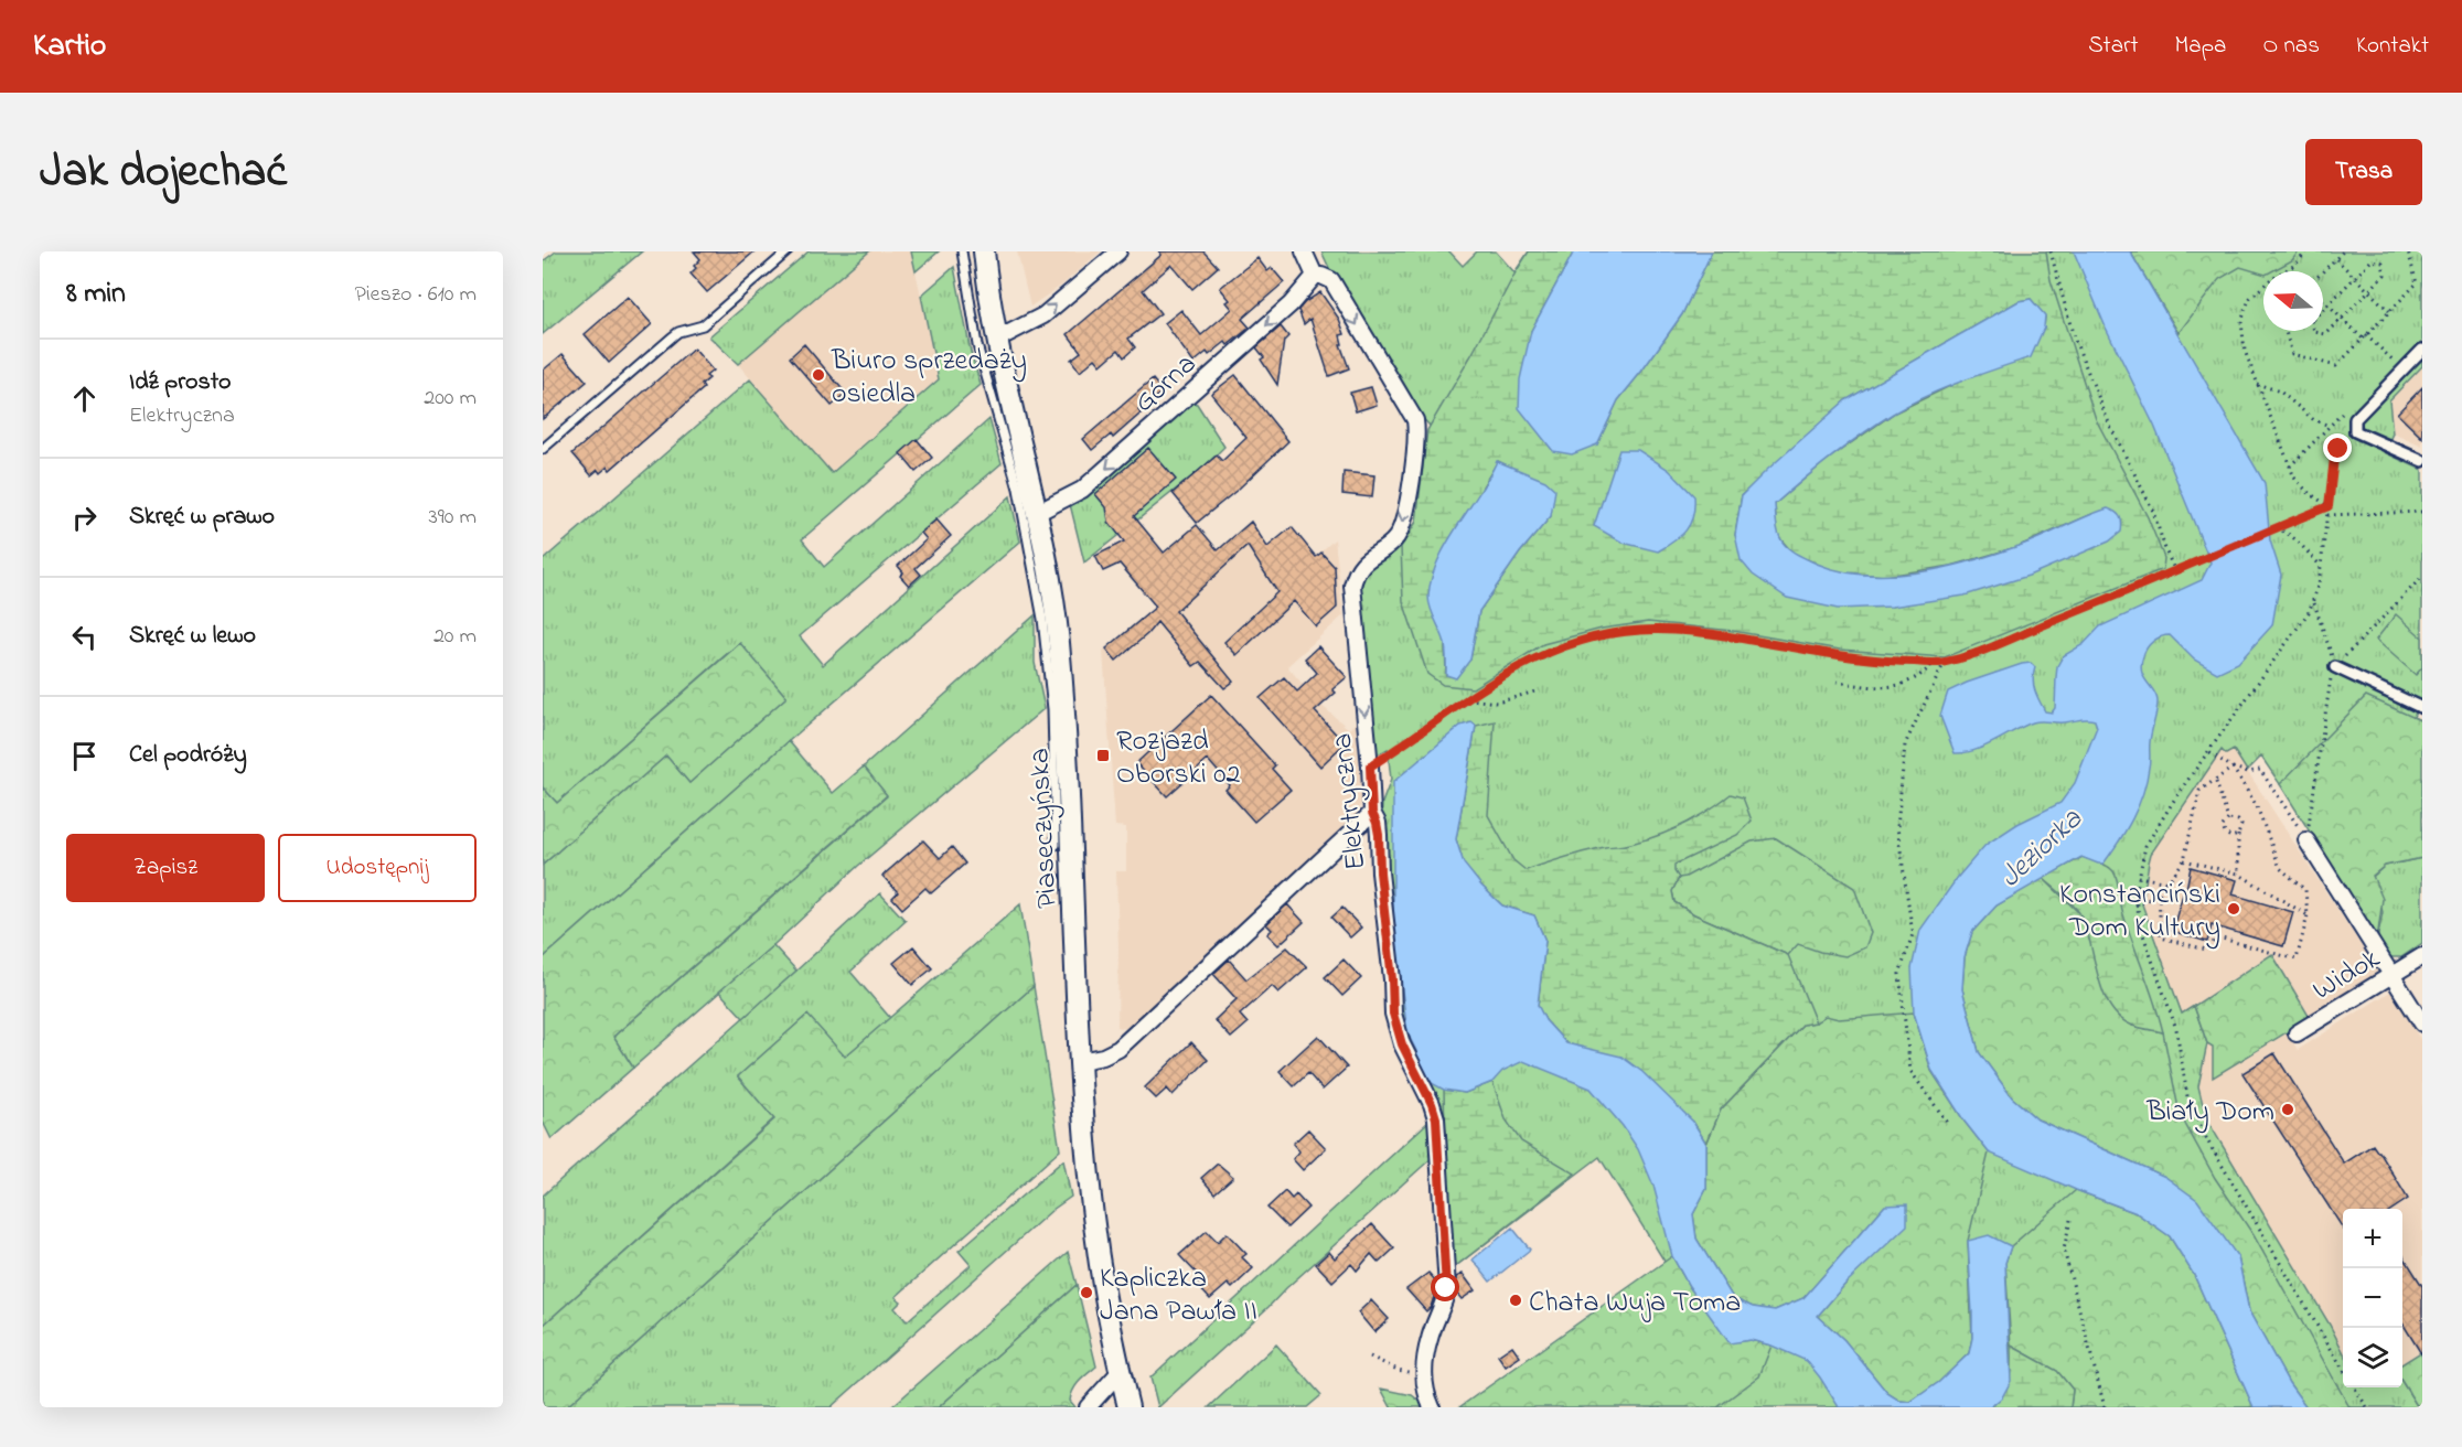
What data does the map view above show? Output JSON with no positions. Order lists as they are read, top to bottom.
{
  "streets": {
    "main road": ["Piaseczyńska"],
    "street": ["Górna", "Elektryczna", "Widok"]
  },
  "crossings": [
    ["Górna", "Elektryczna"],
    ["Górna", "Piaseczyńska"]
  ],
  "one_way": ["Górna", "Elektryczna"],
  "water": ["Jeziorka"],
  "places": {
    "other": [
      "Biuro sprzedaży osiedla",
      "Konstanciński Dom Kultury",
      "Biały Dom",
      "Kapliczka Jana Pawła II",
      "Chata Wuja Toma"
    ],
    "transit": ["Rozjazd Oborski 02"]
  },
  "north": "left",
  "page": {
    "header": "Kartio",
    "nav": [
      "Start",
      "Mapa",
      "O nas",
      "Kontakt"
    ],
    "title": "Jak dojechać",
    "buttons": [
      "Trasa",
      ["Zapisz", "Udostępnij"]
    ],
    "heading": ["8 min", "Pieszo · 610 m"],
    "list": [
      ["Idź prosto", "Elektryczna", "200 m"],
      ["Skręć w prawo", "390 m"],
      ["Skręć w lewo", "20 m"],
      "Cel podróży"
    ],
    "map_buttons": ["+", "−"]
  }
}
